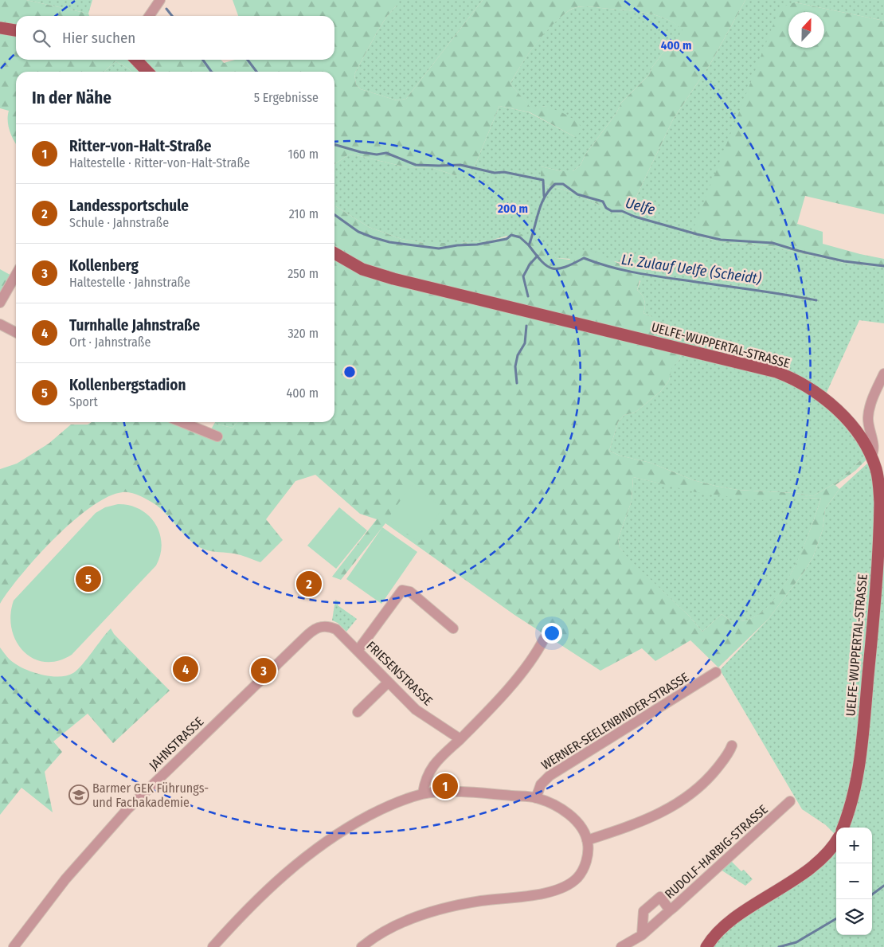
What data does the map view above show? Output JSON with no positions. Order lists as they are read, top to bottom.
{
  "streets": {
    "main road": ["UELFE-WUPPERTAL-STRASSE"],
    "street": [
      "FRIESENSTRASSE",
      "WERNER-SEELENBINDER-STRASSE",
      "JAHNSTRASSE",
      "RUDOLF-HARBIG-STRASSE"
    ]
  },
  "crossings": [
    ["FRIESENSTRASSE", "JAHNSTRASSE"]
  ],
  "water": ["Uelfe", "Li. Zulauf Uelfe (Scheidt)"],
  "places": {
    "school or university": ["Barmer GEK Führungs- und Fachakademie"]
  },
  "north": "top",
  "page": {
    "search": "Hier suchen",
    "heading": ["In der Nähe", "5 Ergebnisse"],
    "list": [
      {
        "mark": "1",
        "name": "Ritter-von-Halt-Straße",
        "note": "Haltestelle · Ritter-von-Halt-Straße",
        "value": "160 m"
      },
      {
        "mark": "2",
        "name": "Landessportschule",
        "note": "Schule · Jahnstraße",
        "value": "210 m"
      },
      {
        "mark": "3",
        "name": "Kollenberg",
        "note": "Haltestelle · Jahnstraße",
        "value": "250 m"
      },
      {
        "mark": "4",
        "name": "Turnhalle Jahnstraße",
        "note": "Ort · Jahnstraße",
        "value": "320 m"
      },
      {
        "mark": "5",
        "name": "Kollenbergstadion",
        "note": "Sport",
        "value": "400 m"
      }
    ],
    "pins": [
      "5",
      "2",
      "4",
      "3",
      "1"
    ],
    "map_buttons": ["+", "−"]
  },
  "rings": ["400 m", "200 m"]
}
